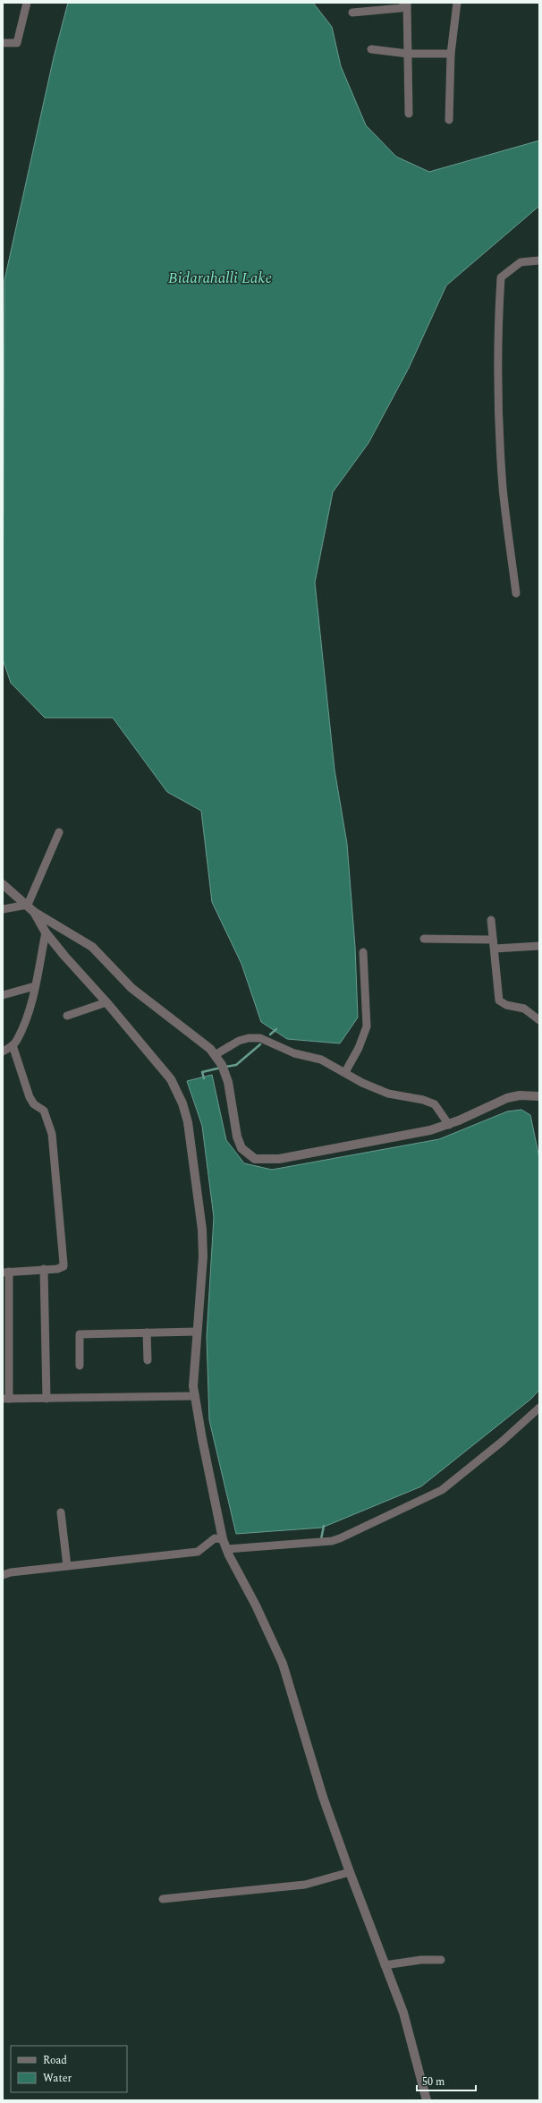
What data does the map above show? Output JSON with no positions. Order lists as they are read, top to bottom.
{
  "water": ["Bidarahalli Lake"],
  "legend": ["Road", "Water"],
  "scale_bar": "50 m"
}
